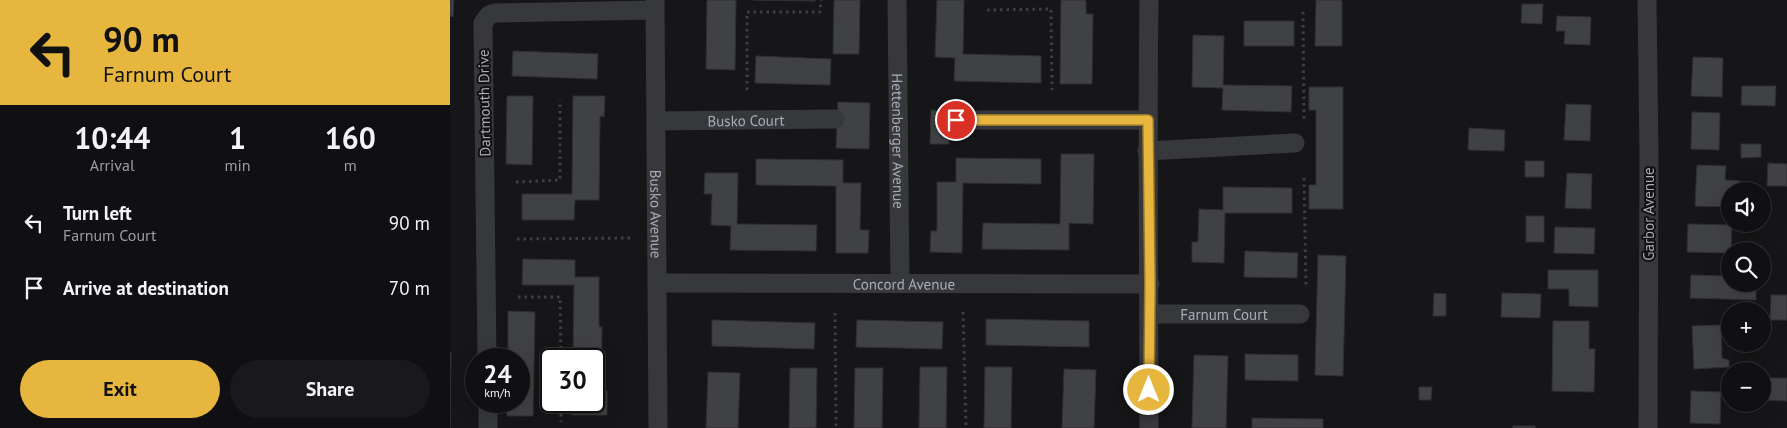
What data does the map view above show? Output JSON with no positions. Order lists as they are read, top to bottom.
{
  "streets": {
    "street": [
      "Dartmouth Drive",
      "Busko Court",
      "Hettenberger Avenue",
      "Busko Avenue",
      "Garbor Avenue",
      "Concord Avenue",
      "Farnum Court"
    ]
  },
  "crossings": [
    ["Dartmouth Drive", "Busko Avenue"],
    ["Busko Court", "Busko Avenue"],
    ["Hettenberger Avenue", "Concord Avenue"],
    ["Busko Avenue", "Concord Avenue"]
  ],
  "page": {
    "turn": ["90 m", "Farnum Court"],
    "eta": [
      "10:44",
      "Arrival",
      "1",
      "min",
      "160",
      "m"
    ],
    "map_buttons": ["+", "−"],
    "list": [
      {
        "name": "Turn left",
        "note": "Farnum Court",
        "value": "90 m"
      },
      {
        "name": "Arrive at destination",
        "value": "70 m"
      }
    ],
    "speed": "24 km/h",
    "limit": "30",
    "buttons": ["Exit", "Share"]
  }
}
